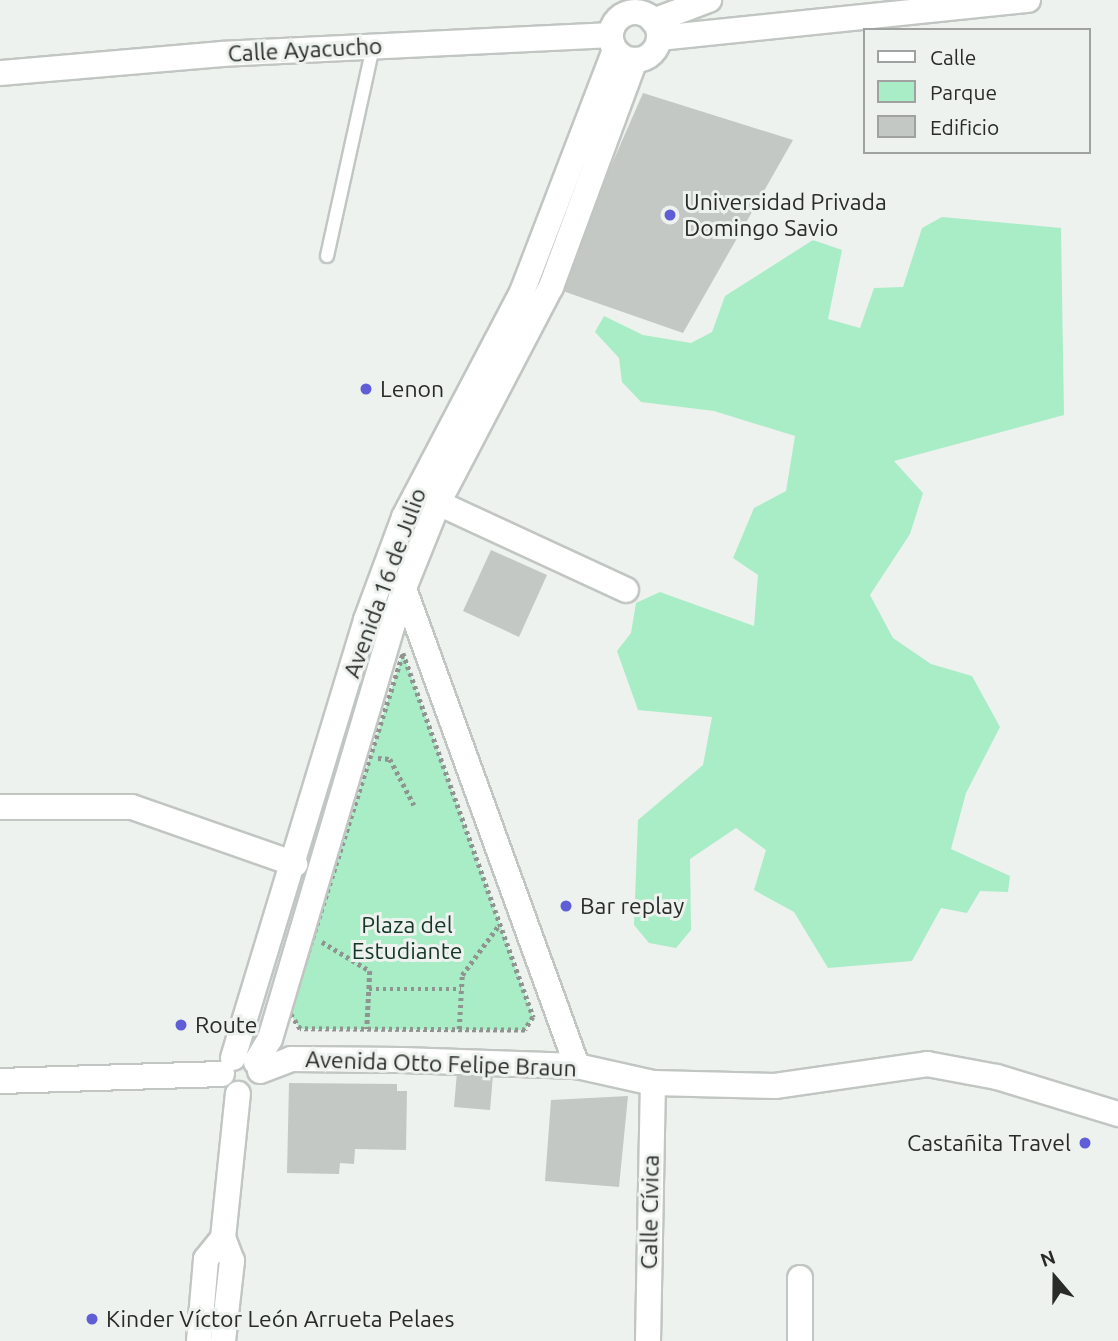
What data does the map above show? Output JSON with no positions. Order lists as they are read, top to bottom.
{
  "streets": {
    "street": [
      "Calle Ayacucho",
      "Avenida 16 de Julio",
      "Avenida Otto Felipe Braun",
      "Calle Cívica"
    ]
  },
  "crossings": [
    ["Calle Ayacucho", "Avenida 16 de Julio"],
    ["Avenida 16 de Julio", "Avenida Otto Felipe Braun"],
    ["Avenida Otto Felipe Braun", "Calle Cívica"]
  ],
  "parks": ["Plaza del Estudiante"],
  "places": [
    "Universidad Privada Domingo Savio",
    "Lenon",
    "Bar replay",
    "Route",
    "Castañita Travel",
    "Kinder Víctor León Arrueta Pelaes"
  ],
  "legend": ["Calle", "Parque", "Edificio"],
  "north": "top"
}
